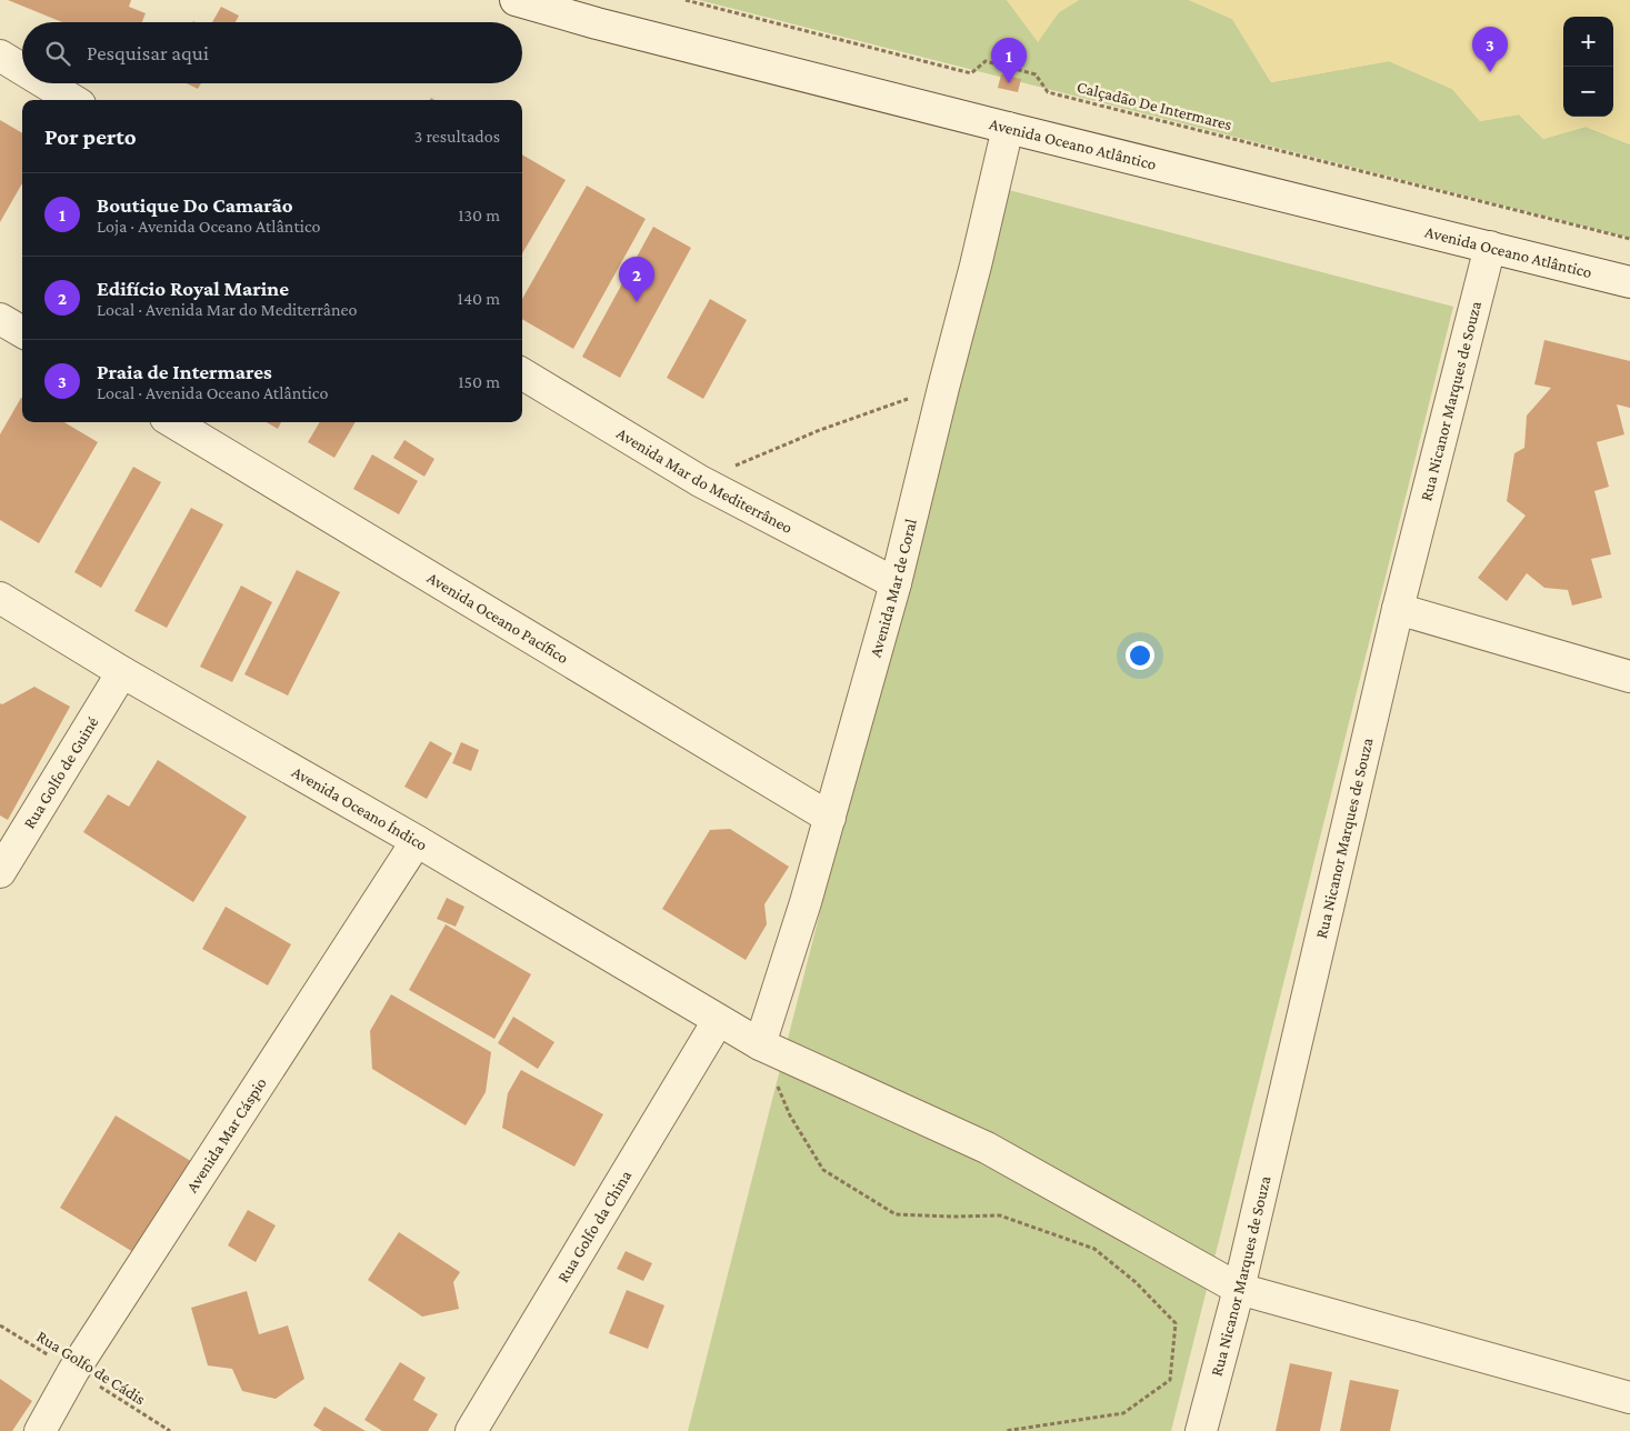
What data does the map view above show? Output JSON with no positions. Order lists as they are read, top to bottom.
{
  "streets": {
    "street": [
      "Avenida Oceano Atlântico",
      "Rua Nicanor Marques de Souza",
      "Avenida Mar do Mediterrâneo",
      "Avenida Mar de Coral",
      "Avenida Oceano Pacífico",
      "Rua Golfo de Guiné",
      "Avenida Oceano Índico",
      "Avenida Mar Cáspio",
      "Rua Golfo da China"
    ],
    "path": ["Calçadão De Intermares", "Rua Golfo de Cádis"]
  },
  "crossings": [
    ["Avenida Oceano Atlântico", "Rua Nicanor Marques de Souza"],
    ["Avenida Oceano Atlântico", "Avenida Mar de Coral"],
    ["Rua Nicanor Marques de Souza", "Avenida Oceano Índico"],
    ["Avenida Mar do Mediterrâneo", "Avenida Mar de Coral"],
    ["Avenida Mar de Coral", "Avenida Oceano Pacífico"],
    ["Avenida Mar de Coral", "Avenida Oceano Índico"],
    ["Rua Golfo de Guiné", "Avenida Oceano Índico"],
    ["Avenida Oceano Índico", "Avenida Mar Cáspio"],
    ["Avenida Oceano Índico", "Rua Golfo da China"],
    ["Avenida Mar Cáspio", "Rua Golfo de Cádis"]
  ],
  "page": {
    "map_buttons": ["+", "−"],
    "search": "Pesquisar aqui",
    "pins": ["3", "1", "2"],
    "heading": ["Por perto", "3 resultados"],
    "list": [
      {
        "mark": "1",
        "name": "Boutique Do Camarão",
        "note": "Loja · Avenida Oceano Atlântico",
        "value": "130 m"
      },
      {
        "mark": "2",
        "name": "Edifício Royal Marine",
        "note": "Local · Avenida Mar do Mediterrâneo",
        "value": "140 m"
      },
      {
        "mark": "3",
        "name": "Praia de Intermares",
        "note": "Local · Avenida Oceano Atlântico",
        "value": "150 m"
      }
    ]
  }
}
